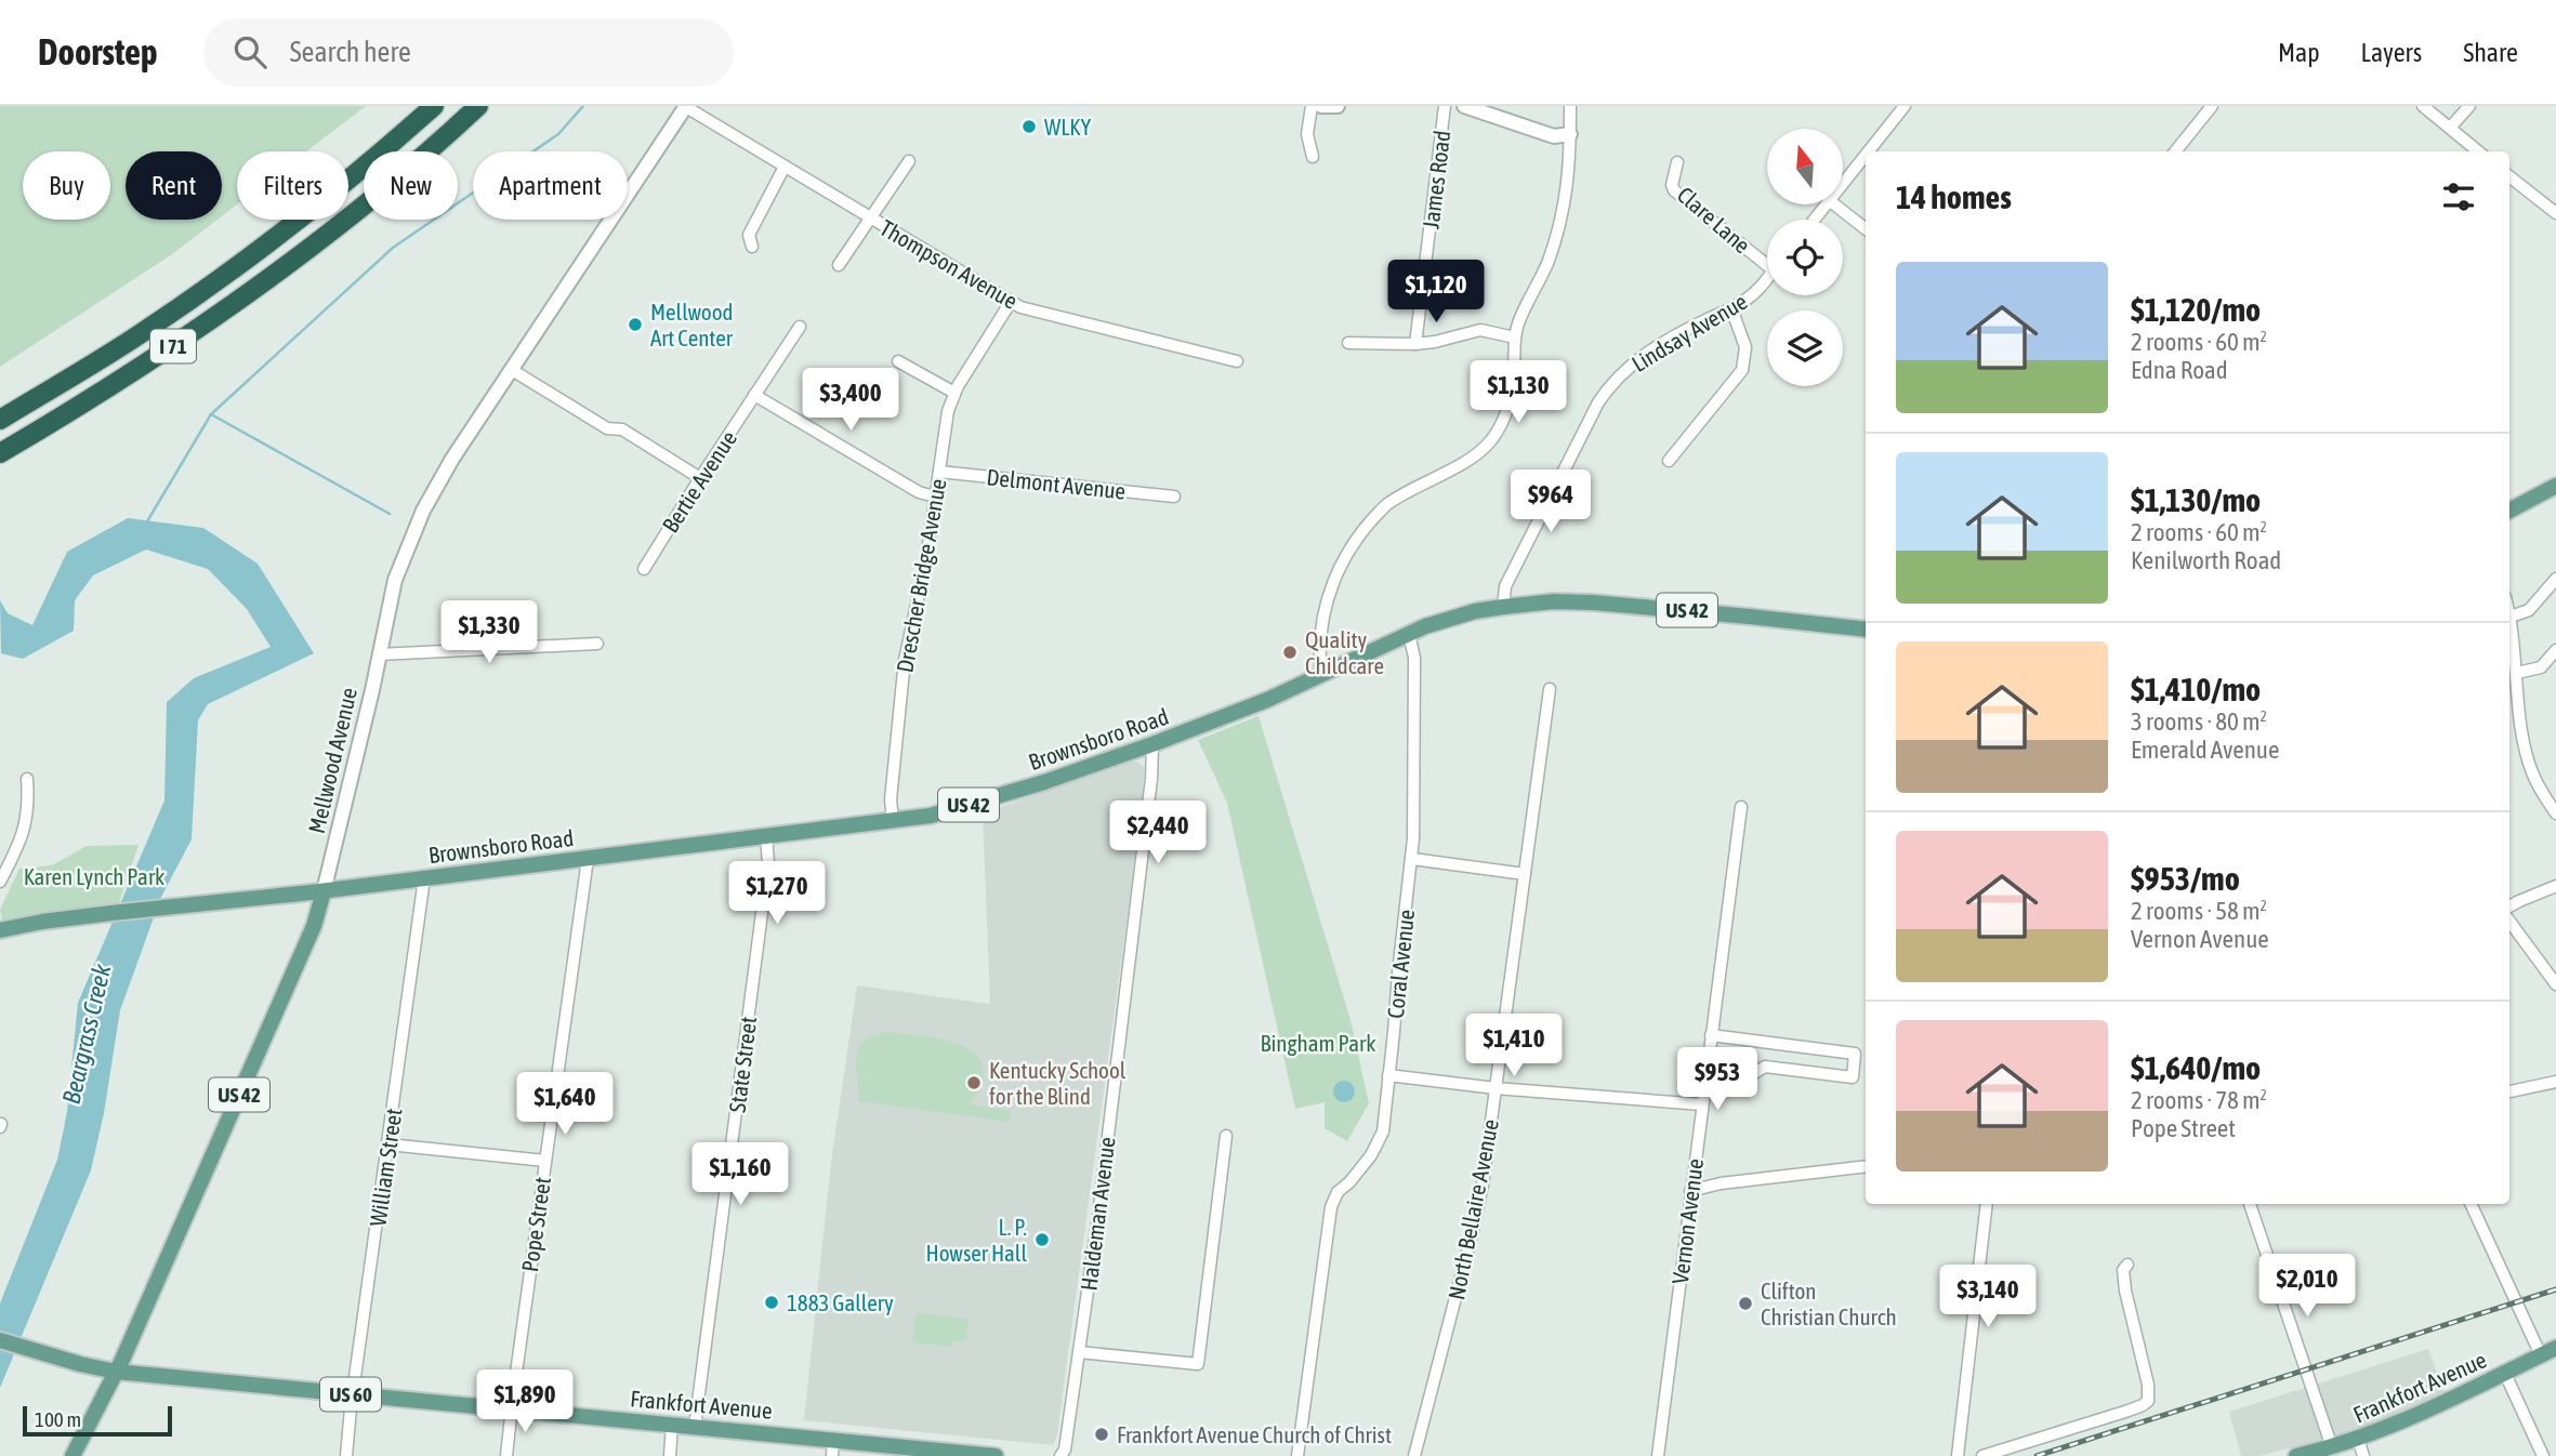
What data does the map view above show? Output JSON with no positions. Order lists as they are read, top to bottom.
{
  "streets": {
    "highway": ["I 71"],
    "main road": [
      "US 42",
      "Brownsboro Road",
      "Mellwood Avenue",
      "Frankfort Avenue",
      "US 60"
    ],
    "street": [
      "James Road",
      "Clare Lane",
      "Thompson Avenue",
      "Lindsay Avenue",
      "Bertie Avenue",
      "Delmont Avenue",
      "Drescher Bridge Avenue",
      "Coral Avenue",
      "State Street",
      "William Street",
      "North Bellaire Avenue",
      "Haldeman Avenue",
      "Vernon Avenue",
      "Pope Street"
    ]
  },
  "crossings": [
    ["Thompson Avenue", "Drescher Bridge Avenue"],
    ["Thompson Avenue", "Mellwood Avenue"],
    ["Lindsay Avenue", "Brownsboro Road"],
    ["Delmont Avenue", "Drescher Bridge Avenue"],
    ["Drescher Bridge Avenue", "Brownsboro Road"],
    ["US 42", "Brownsboro Road"],
    ["US 42", "Mellwood Avenue"],
    ["Brownsboro Road", "Mellwood Avenue"],
    ["Brownsboro Road", "Coral Avenue"],
    ["Brownsboro Road", "State Street"],
    ["Brownsboro Road", "William Street"],
    ["Brownsboro Road", "Haldeman Avenue"],
    ["Brownsboro Road", "Pope Street"],
    ["Mellwood Avenue", "Frankfort Avenue"],
    ["State Street", "Frankfort Avenue"],
    ["William Street", "Frankfort Avenue"],
    ["Pope Street", "Frankfort Avenue"]
  ],
  "water": ["Beargrass Creek"],
  "parks": ["Karen Lynch Park", "Bingham Park"],
  "places": [
    "WLKY",
    "Mellwood Art Center",
    "Quality Childcare",
    "Kentucky School for the Blind",
    "L. P. Howser Hall",
    "1883 Gallery",
    "Clifton Christian Church",
    "Frankfort Avenue Church of Christ"
  ],
  "scale_bar": "100 m",
  "north": "top",
  "page": {
    "header": "Doorstep",
    "search": "Search here",
    "nav": ["Map", "Layers", "Share"],
    "chip": [
      "Buy",
      "Rent",
      "Filters",
      "New",
      "Apartment"
    ],
    "heading": "14 homes",
    "list": [
      {
        "name": "$1,120/mo",
        "note": "2 rooms · 60 m² · Edna Road"
      },
      {
        "name": "$1,130/mo",
        "note": "2 rooms · 60 m² · Kenilworth Road"
      },
      {
        "name": "$1,410/mo",
        "note": "3 rooms · 80 m² · Emerald Avenue"
      },
      {
        "name": "$953/mo",
        "note": "2 rooms · 58 m² · Vernon Avenue"
      },
      {
        "name": "$1,640/mo",
        "note": "2 rooms · 78 m² · Pope Street"
      }
    ],
    "price": [
      "$1,120",
      "$1,130",
      "$3,400",
      "$964",
      "$1,330",
      "$2,440",
      "$1,270",
      "$1,410",
      "$953",
      "$1,640",
      "$1,160",
      "$2,010",
      "$3,140",
      "$1,890"
    ],
    "scale": "100 m"
  }
}
